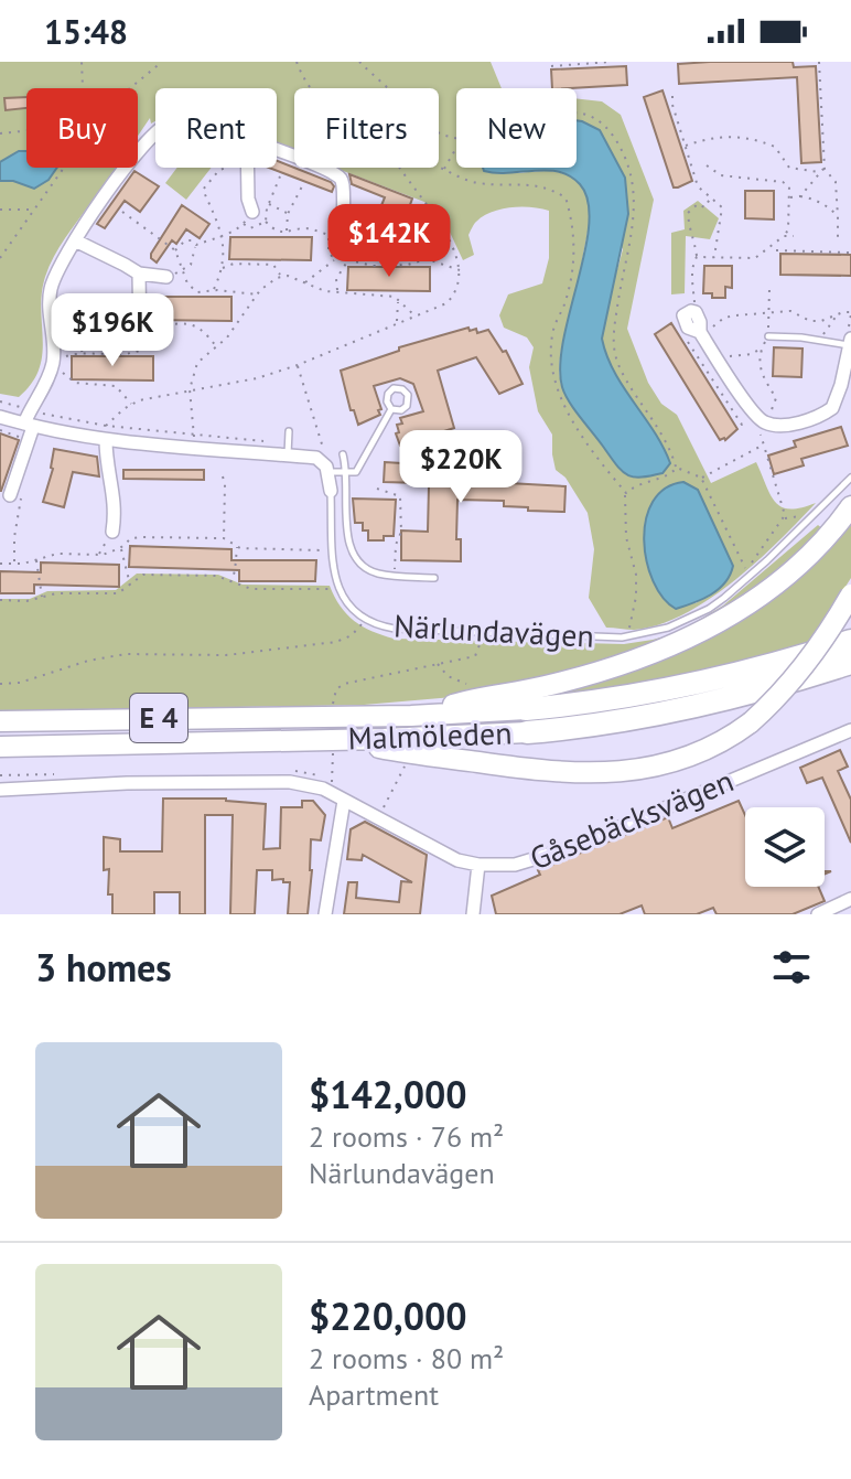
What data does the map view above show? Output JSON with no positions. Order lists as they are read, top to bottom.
{
  "streets": {
    "highway": ["E 4", "Malmöleden"],
    "street": ["Närlundavägen", "Gåsebäcksvägen"]
  },
  "page": {
    "status": "15:48",
    "chip": [
      "Buy",
      "Rent",
      "Filters",
      "New"
    ],
    "price": ["$142K", "$196K", "$220K"],
    "heading": "3 homes",
    "list": [
      {
        "name": "$142,000",
        "note": "2 rooms · 76 m² · Närlundavägen"
      },
      {
        "name": "$220,000",
        "note": "2 rooms · 80 m² · Apartment"
      }
    ]
  }
}
